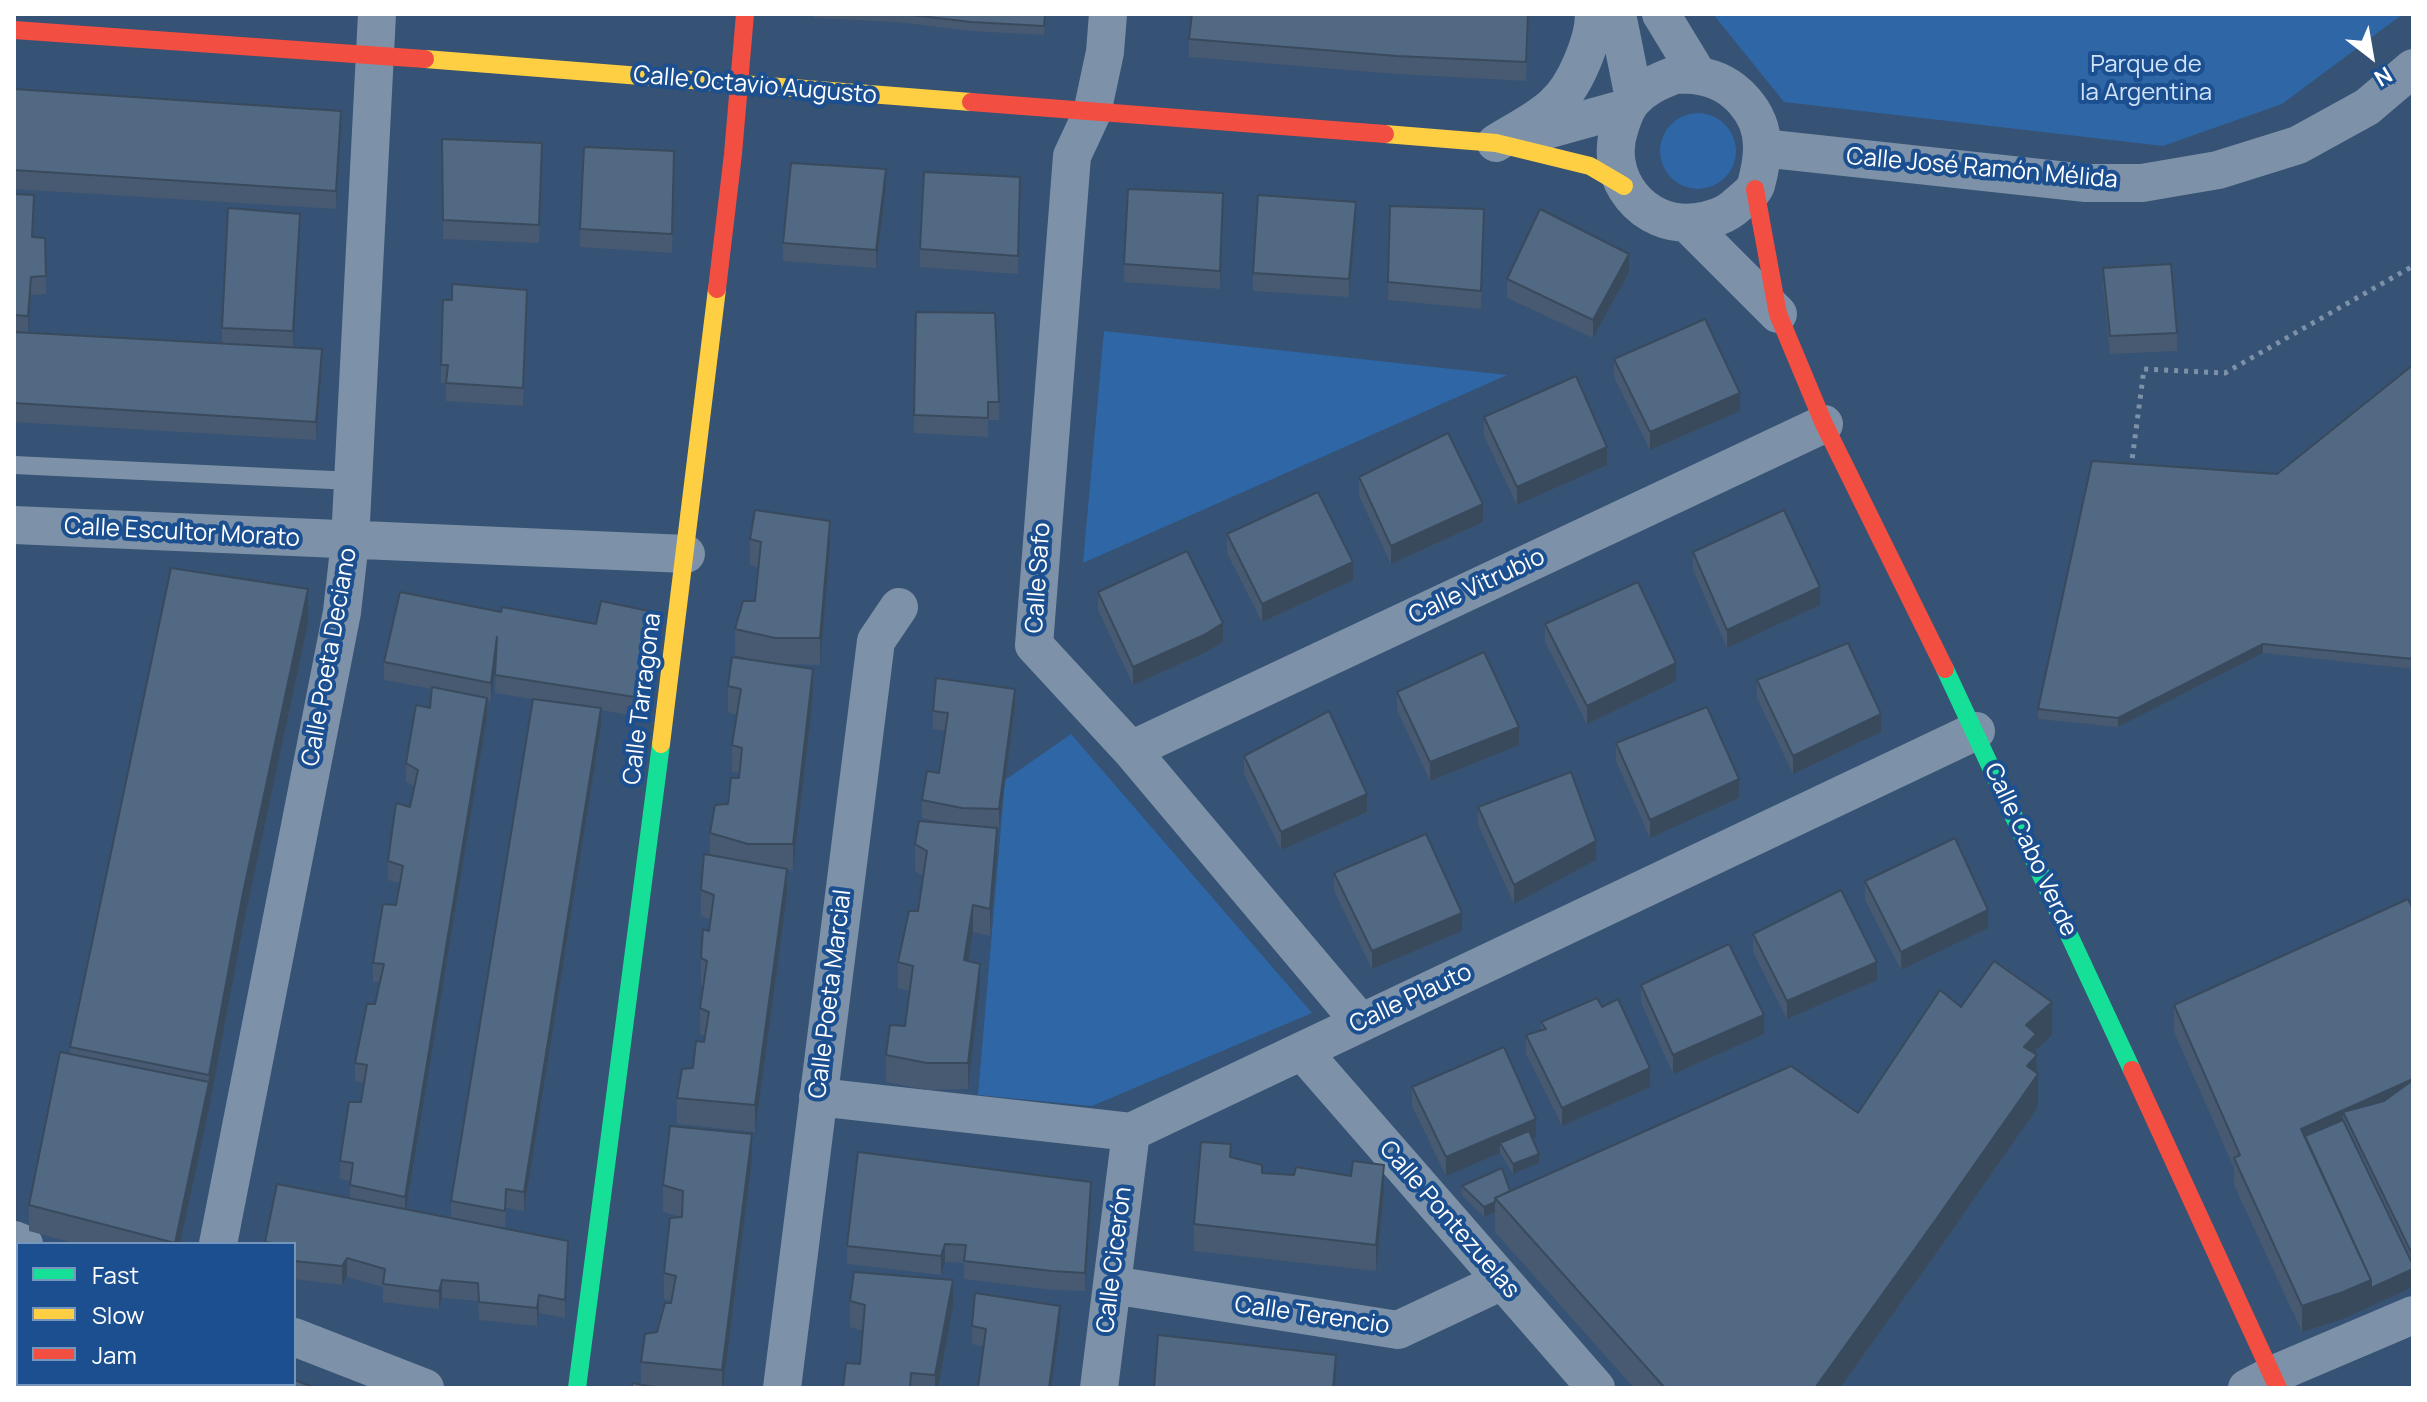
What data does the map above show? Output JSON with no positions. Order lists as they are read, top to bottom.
{
  "streets": {
    "street": [
      "Calle Octavio Augusto",
      "Calle José Ramón Mélida",
      "Calle Escultor Morato",
      "Calle Safo",
      "Calle Vitrubio",
      "Calle Poeta Deciano",
      "Calle Tarragona",
      "Calle Cabo Verde",
      "Calle Poeta Marcial",
      "Calle Plauto",
      "Calle Pontezuelas",
      "Calle Cicerón",
      "Calle Terencio"
    ]
  },
  "crossings": [
    ["Calle Octavio Augusto", "Calle José Ramón Mélida"],
    ["Calle Octavio Augusto", "Calle Safo"],
    ["Calle Octavio Augusto", "Calle Poeta Deciano"],
    ["Calle Octavio Augusto", "Calle Tarragona"],
    ["Calle Octavio Augusto", "Calle Cabo Verde"],
    ["Calle José Ramón Mélida", "Calle Cabo Verde"],
    ["Calle Escultor Morato", "Calle Poeta Deciano"],
    ["Calle Escultor Morato", "Calle Tarragona"],
    ["Calle Safo", "Calle Vitrubio"],
    ["Calle Safo", "Calle Plauto"],
    ["Calle Vitrubio", "Calle Cabo Verde"],
    ["Calle Cabo Verde", "Calle Plauto"],
    ["Calle Plauto", "Calle Pontezuelas"],
    ["Calle Plauto", "Calle Cicerón"],
    ["Calle Pontezuelas", "Calle Terencio"],
    ["Calle Cicerón", "Calle Terencio"]
  ],
  "parks": ["Parque de la Argentina"],
  "legend": ["Fast", "Slow", "Jam"],
  "north": "bottom right"
}
